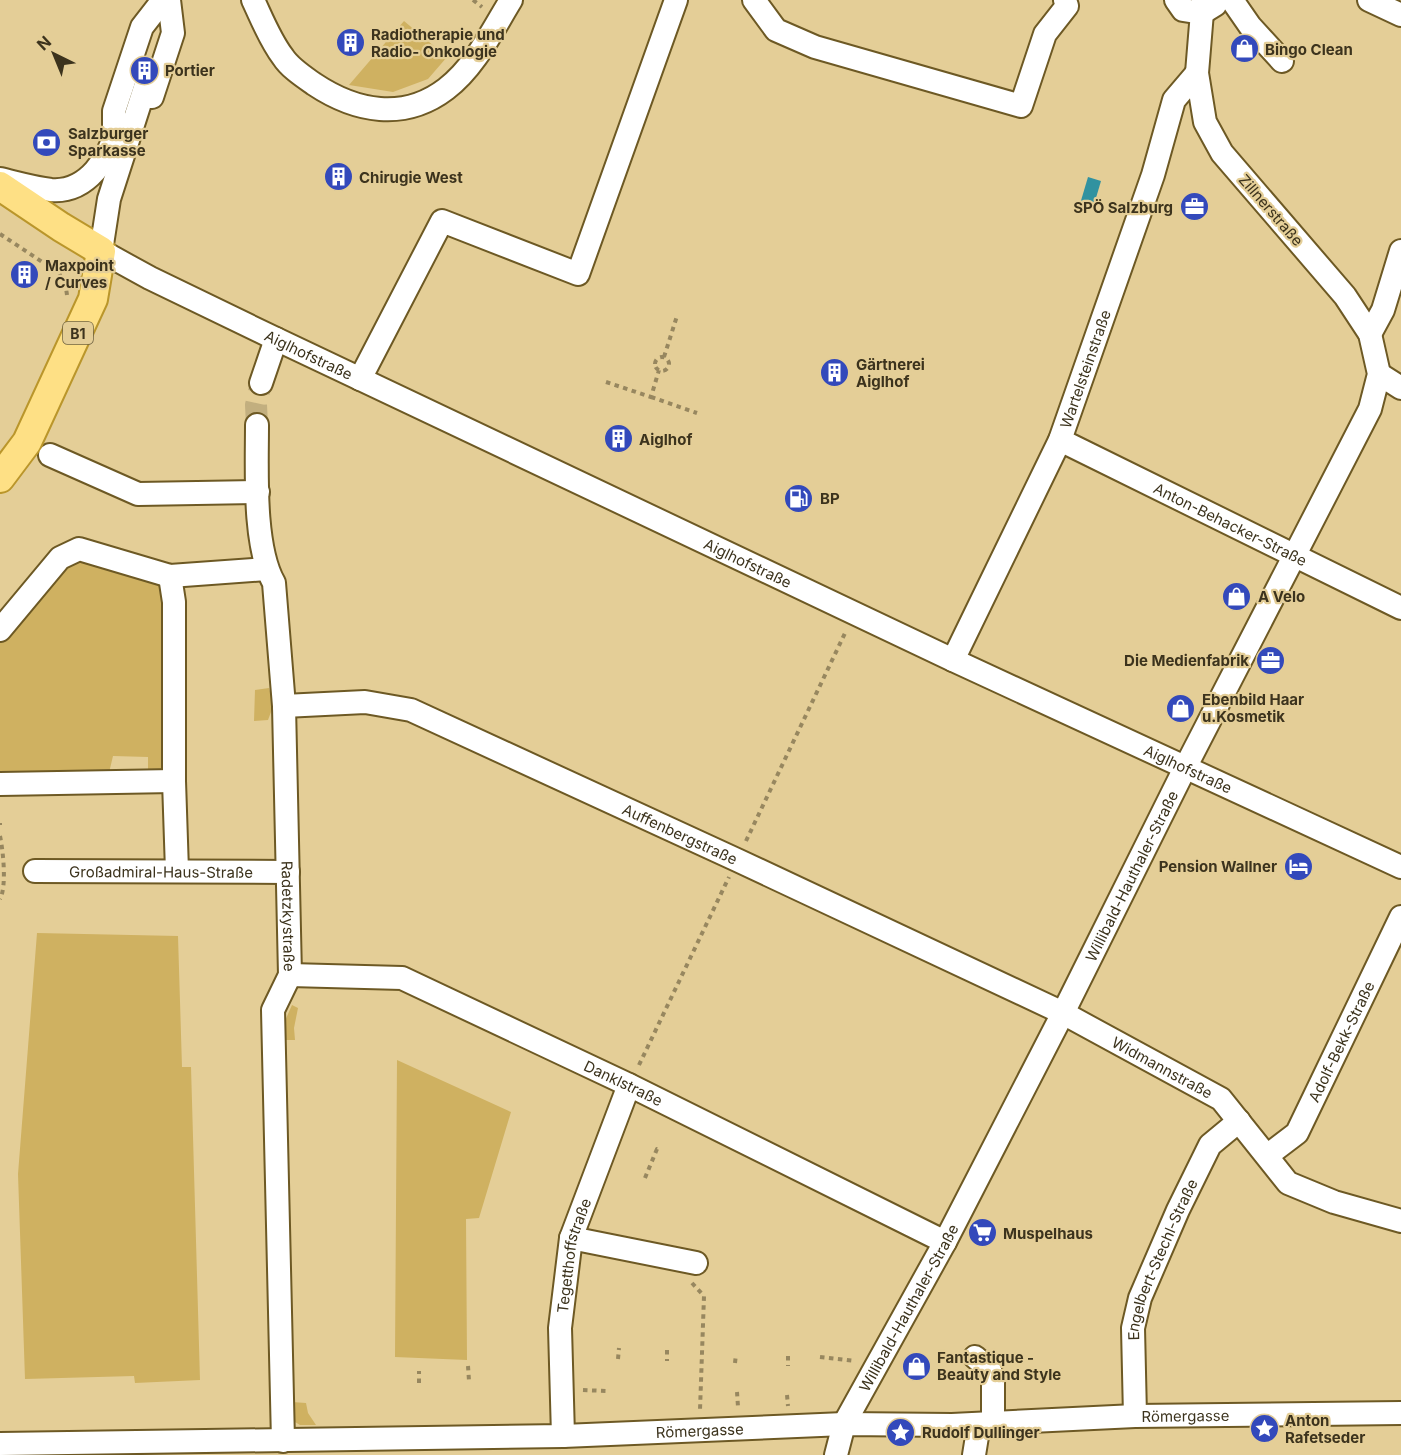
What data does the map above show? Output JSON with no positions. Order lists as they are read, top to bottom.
{
  "streets": {
    "main road": ["B1"],
    "street": [
      "Zillnerstraße",
      "Aiglhofstraße",
      "Wartelsteinstraße",
      "Anton-Behacker-Straße",
      "Auffenbergstraße",
      "Großadmiral-Haus-Straße",
      "Willibald-Hauthaler-Straße",
      "Radetzkystraße",
      "Adolf-Bekk-Straße",
      "Widmannstraße",
      "Danklstraße",
      "Tegetthoffstraße",
      "Engelbert-Stechl-Straße",
      "Römergasse"
    ]
  },
  "crossings": [
    ["Zillnerstraße", "Wartelsteinstraße"],
    ["Zillnerstraße", "Willibald-Hauthaler-Straße"],
    ["B1", "Aiglhofstraße"],
    ["Aiglhofstraße", "Wartelsteinstraße"],
    ["Aiglhofstraße", "Willibald-Hauthaler-Straße"],
    ["Wartelsteinstraße", "Anton-Behacker-Straße"],
    ["Anton-Behacker-Straße", "Willibald-Hauthaler-Straße"],
    ["Auffenbergstraße", "Willibald-Hauthaler-Straße"],
    ["Auffenbergstraße", "Radetzkystraße"],
    ["Auffenbergstraße", "Widmannstraße"],
    ["Großadmiral-Haus-Straße", "Radetzkystraße"],
    ["Willibald-Hauthaler-Straße", "Widmannstraße"],
    ["Willibald-Hauthaler-Straße", "Danklstraße"],
    ["Willibald-Hauthaler-Straße", "Römergasse"],
    ["Radetzkystraße", "Danklstraße"],
    ["Radetzkystraße", "Römergasse"],
    ["Adolf-Bekk-Straße", "Widmannstraße"],
    ["Widmannstraße", "Engelbert-Stechl-Straße"],
    ["Danklstraße", "Tegetthoffstraße"],
    ["Tegetthoffstraße", "Römergasse"],
    ["Engelbert-Stechl-Straße", "Römergasse"]
  ],
  "places": {
    "building": [
      "Radiotherapie und Radio- Onkologie",
      "Portier",
      "Chirugie West",
      "Maxpoint / Curves",
      "Gärtnerei Aiglhof",
      "Aiglhof"
    ],
    "shop": [
      "Bingo Clean",
      "A Velo",
      "Ebenbild Haar u.Kosmetik",
      "Fantastique - Beauty and Style"
    ],
    "bank": ["Salzburger Sparkasse"],
    "office": ["SPÖ Salzburg", "Die Medienfabrik"],
    "fuel station": ["BP"],
    "hotel": ["Pension Wallner"],
    "supermarket": ["Muspelhaus"],
    "place": ["Anton Rafetseder", "Rudolf Dullinger"]
  },
  "north": "top left"
}
